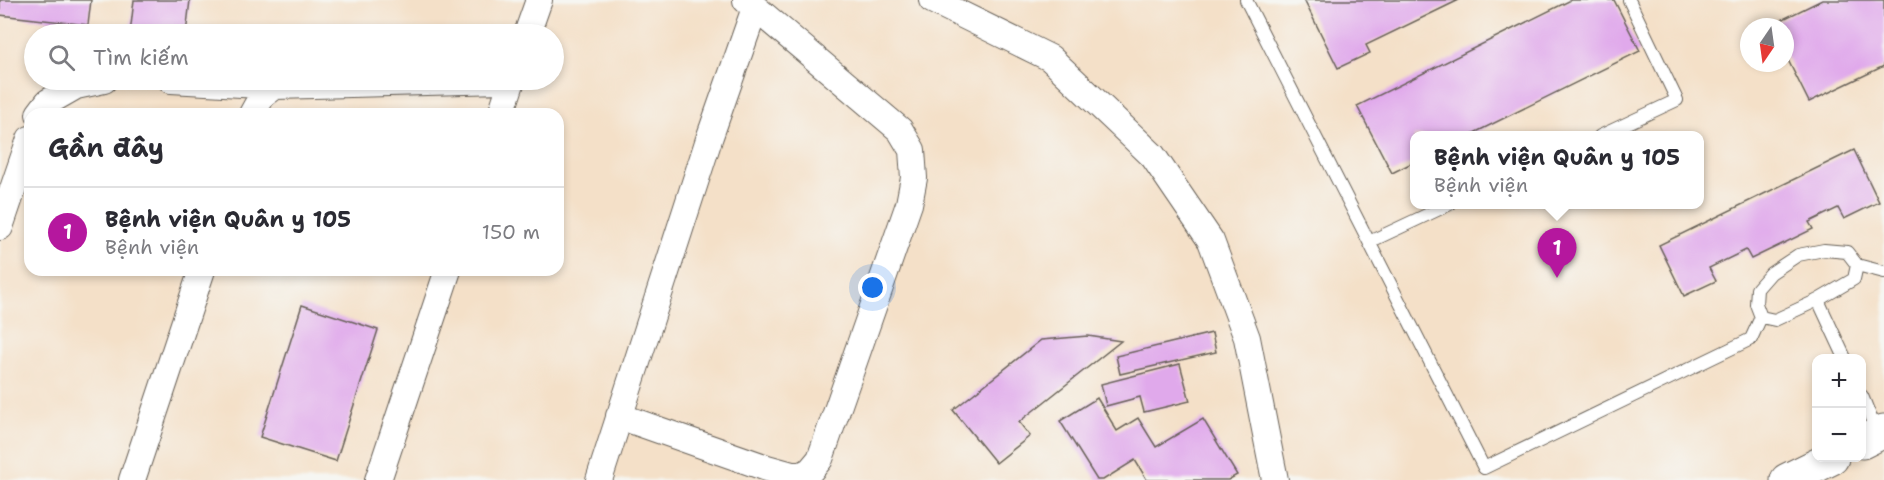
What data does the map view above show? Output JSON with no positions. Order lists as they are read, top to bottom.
{
  "north": "bottom",
  "page": {
    "search": "Tìm kiếm",
    "heading": "Gần đây",
    "popup": ["Bệnh viện Quân y 105", "Bệnh viện"],
    "list": [
      {
        "mark": "1",
        "name": "Bệnh viện Quân y 105",
        "note": "Bệnh viện",
        "value": "150 m"
      }
    ],
    "pins": "1",
    "map_buttons": ["+", "−"]
  }
}
